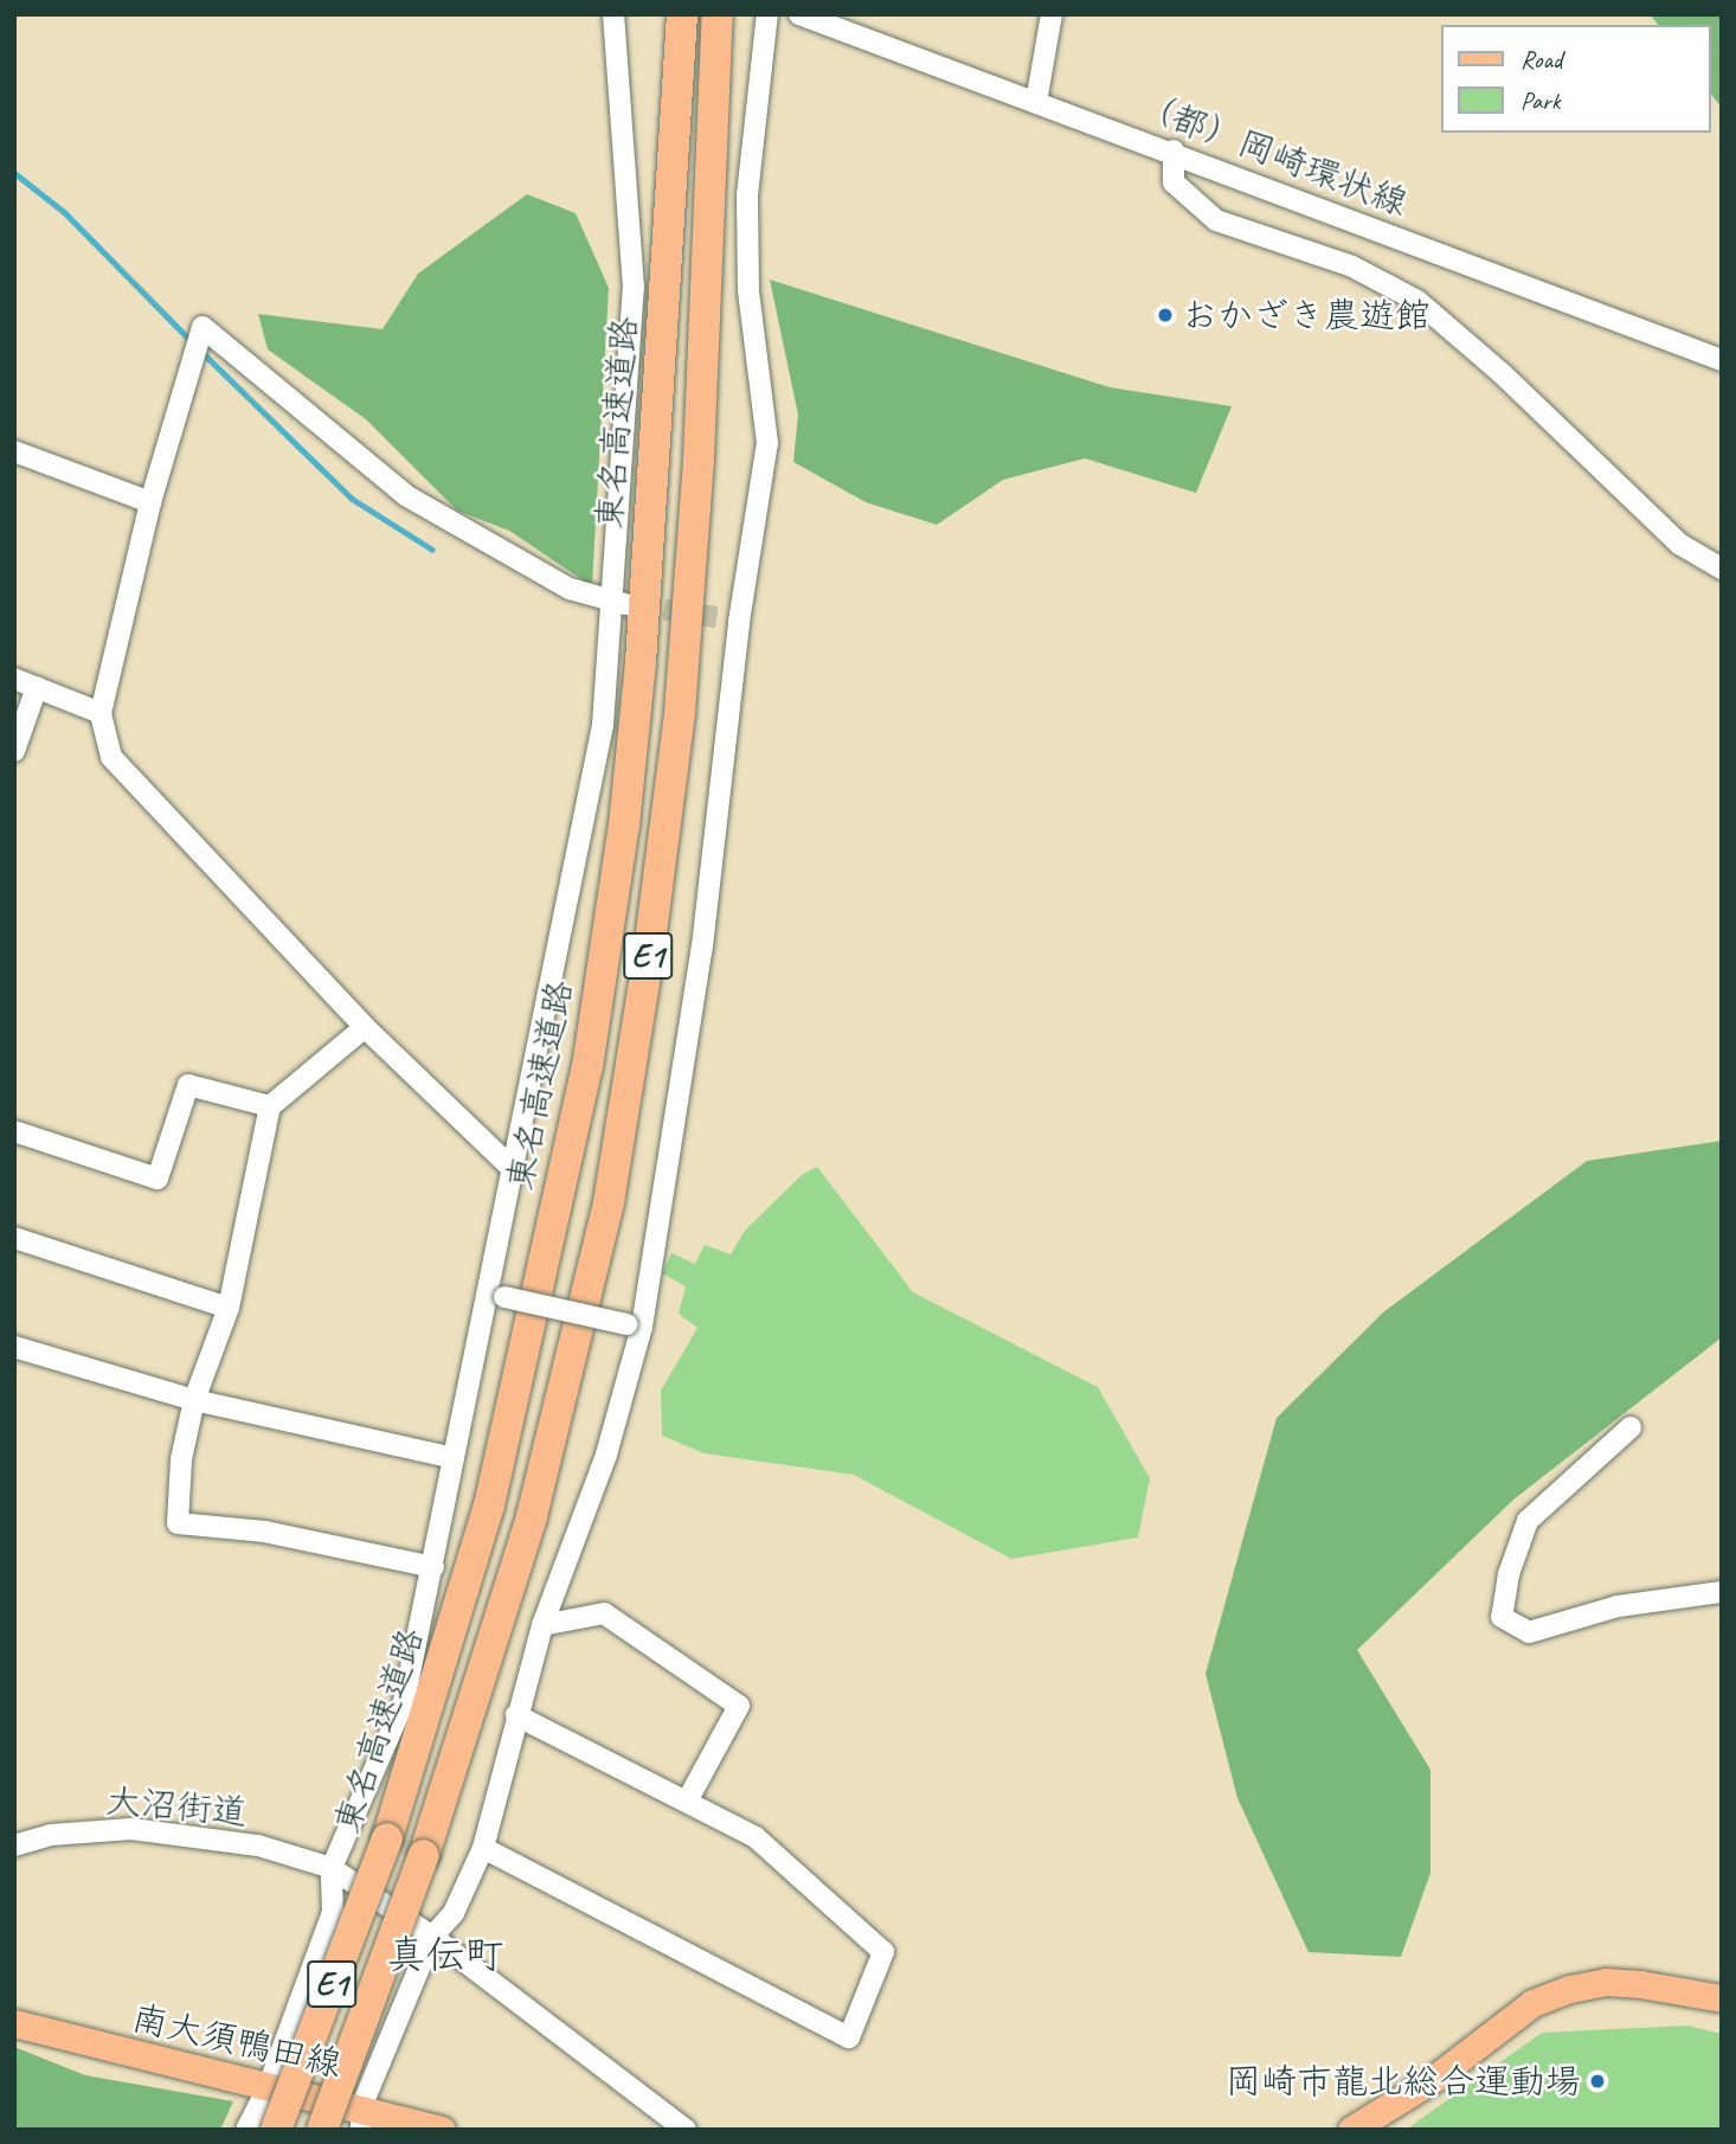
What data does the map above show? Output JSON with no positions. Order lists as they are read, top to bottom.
{
  "streets": {
    "highway": ["東名高速道路", "E1"],
    "main road": ["南大須鴨田線"],
    "street": ["（都）岡崎環状線", "大沼街道"]
  },
  "districts": ["真伝町"],
  "places": ["おかざき農遊館", "岡崎市龍北総合運動場"],
  "legend": ["Road", "Park"]
}
